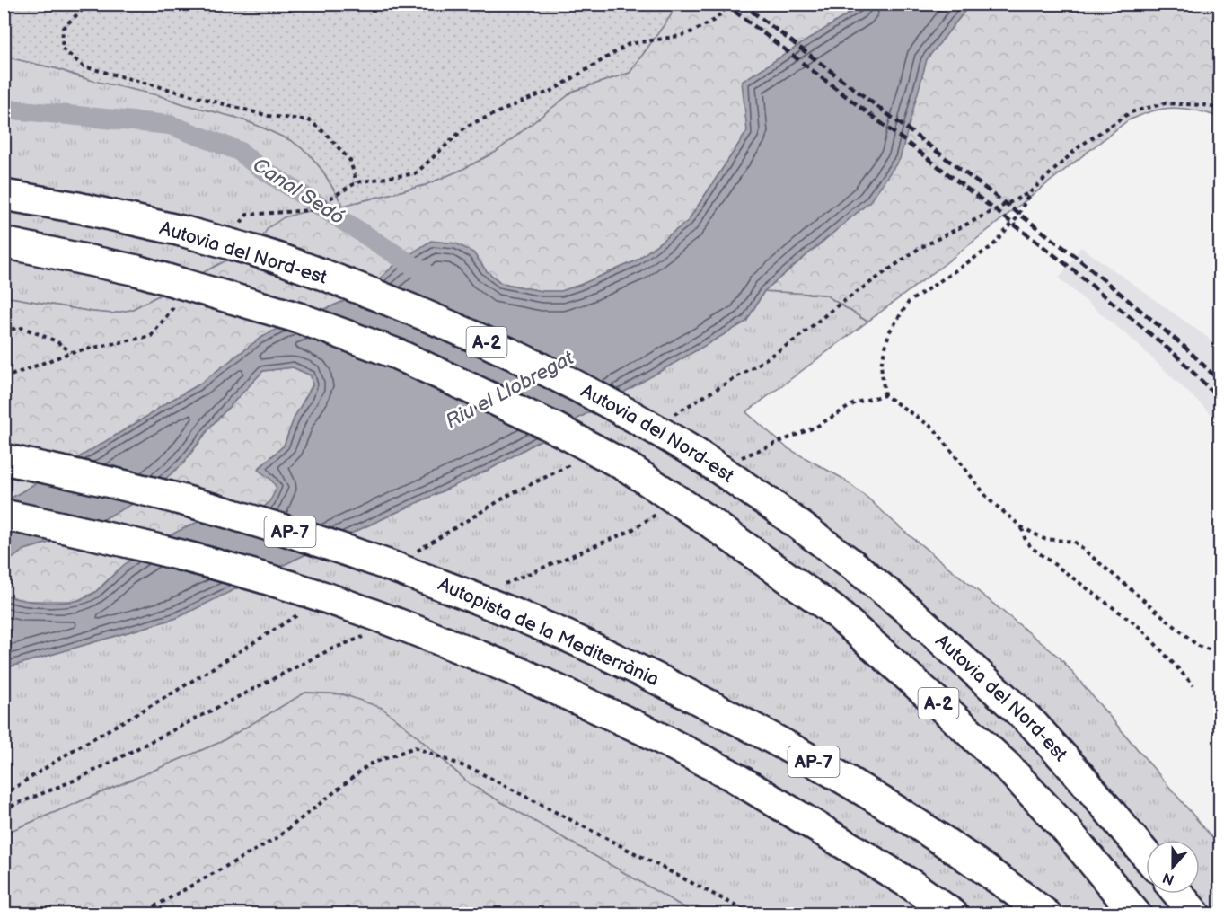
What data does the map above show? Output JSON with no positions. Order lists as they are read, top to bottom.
{
  "streets": {
    "highway": [
      "Autovia del Nord-est",
      "A-2",
      "AP-7",
      "Autopista de la Mediterrània"
    ]
  },
  "water": ["Canal Sedó", "Riu el Llobregat"],
  "north": "bottom"
}
